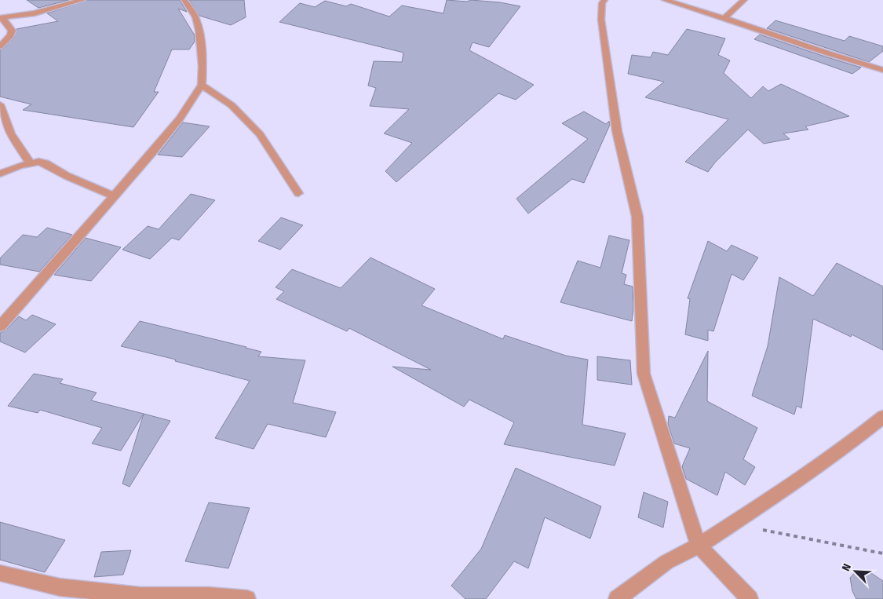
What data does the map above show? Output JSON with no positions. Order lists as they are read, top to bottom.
{
  "north": "top left"
}
